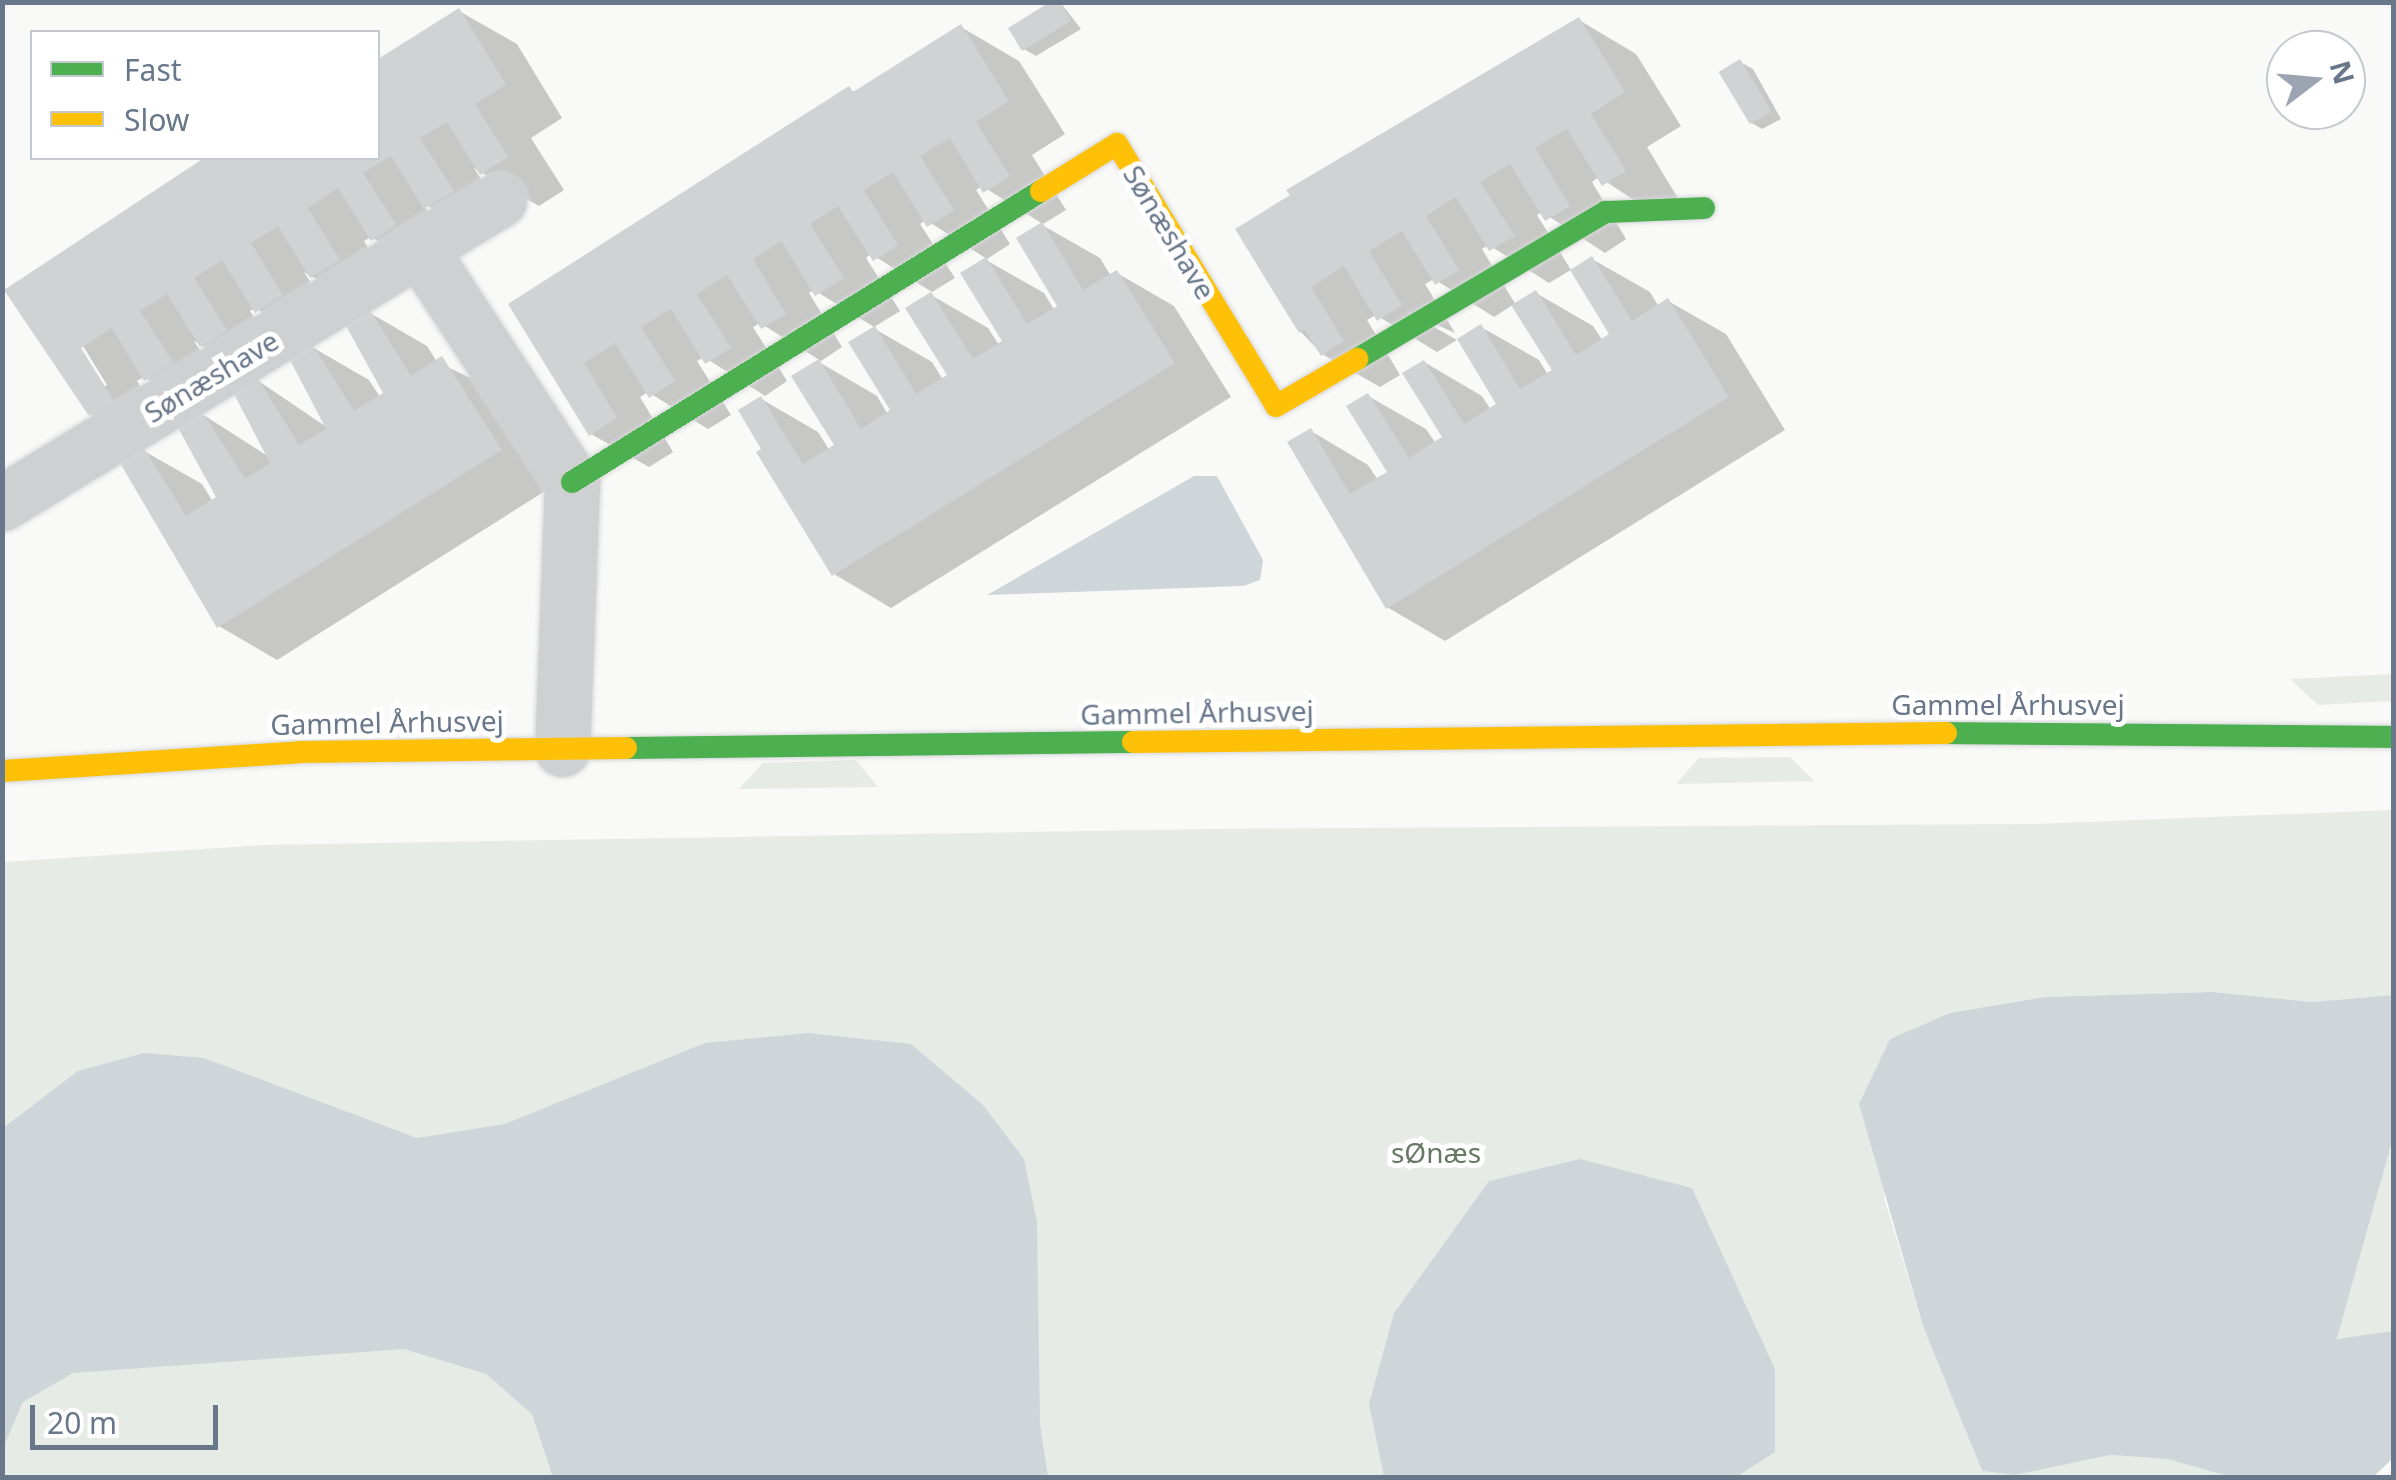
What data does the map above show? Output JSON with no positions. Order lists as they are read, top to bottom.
{
  "streets": {
    "street": ["Sønæshave", "Gammel Århusvej"]
  },
  "parks": ["sØnæs"],
  "legend": ["Fast", "Slow"],
  "scale_bar": "20 m",
  "north": "right"
}
